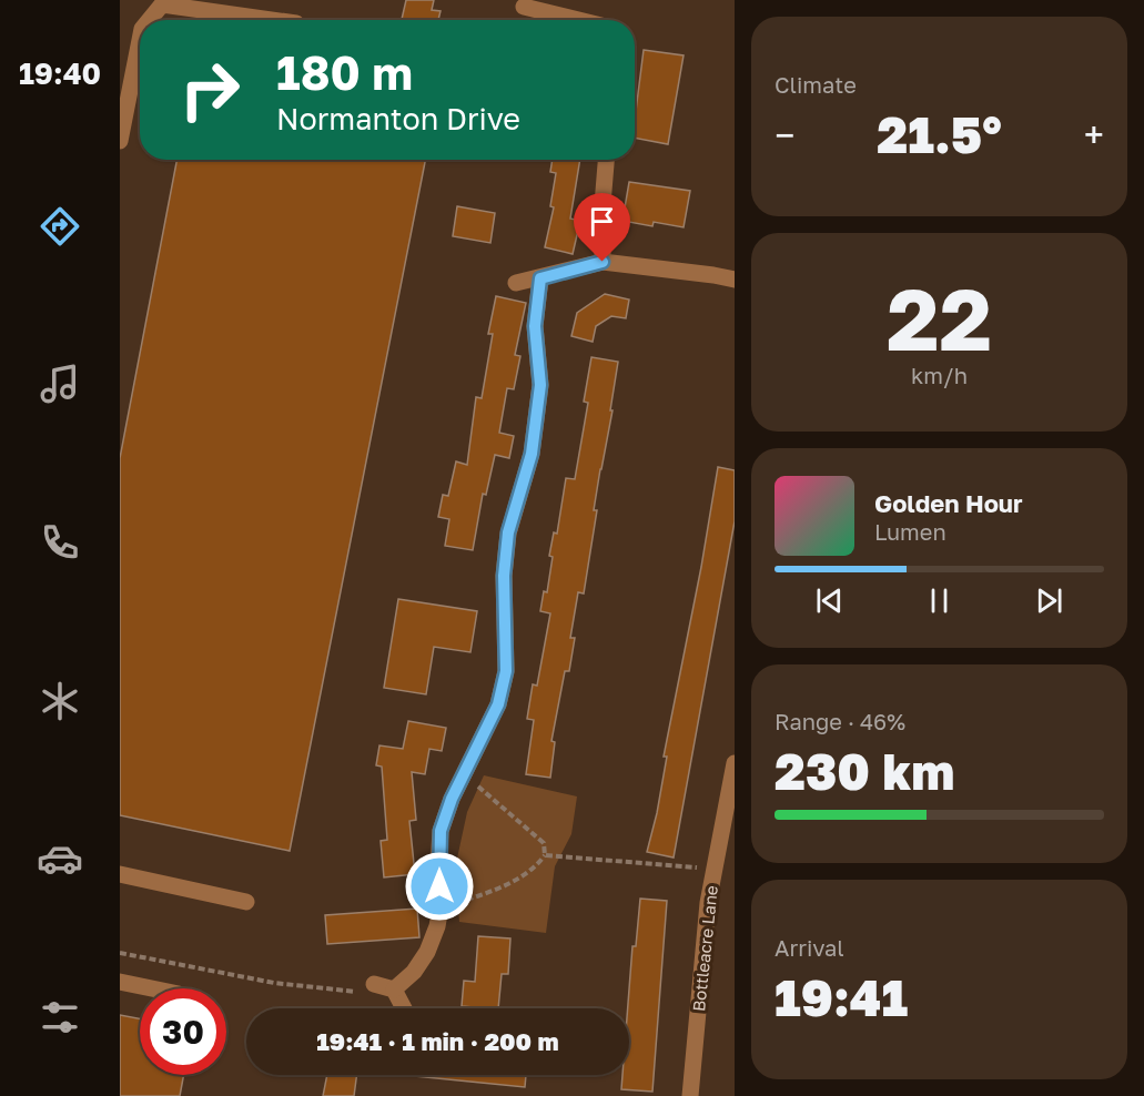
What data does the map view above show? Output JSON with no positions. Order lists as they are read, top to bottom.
{
  "streets": {
    "street": ["Bottleacre Lane"]
  },
  "page": {
    "tabs": "19:40",
    "tile": [
      "Climate",
      ["22", "km/h"],
      ["Range · 46%", "230 km"],
      ["Arrival", "19:41"]
    ],
    "turn": ["180 m", "Normanton Drive"],
    "heat": ["−", "21.5°", "+"],
    "song": ["Golden Hour", "Lumen"],
    "limit": "30",
    "trip": "19:41 · 1 min · 200 m"
  }
}
